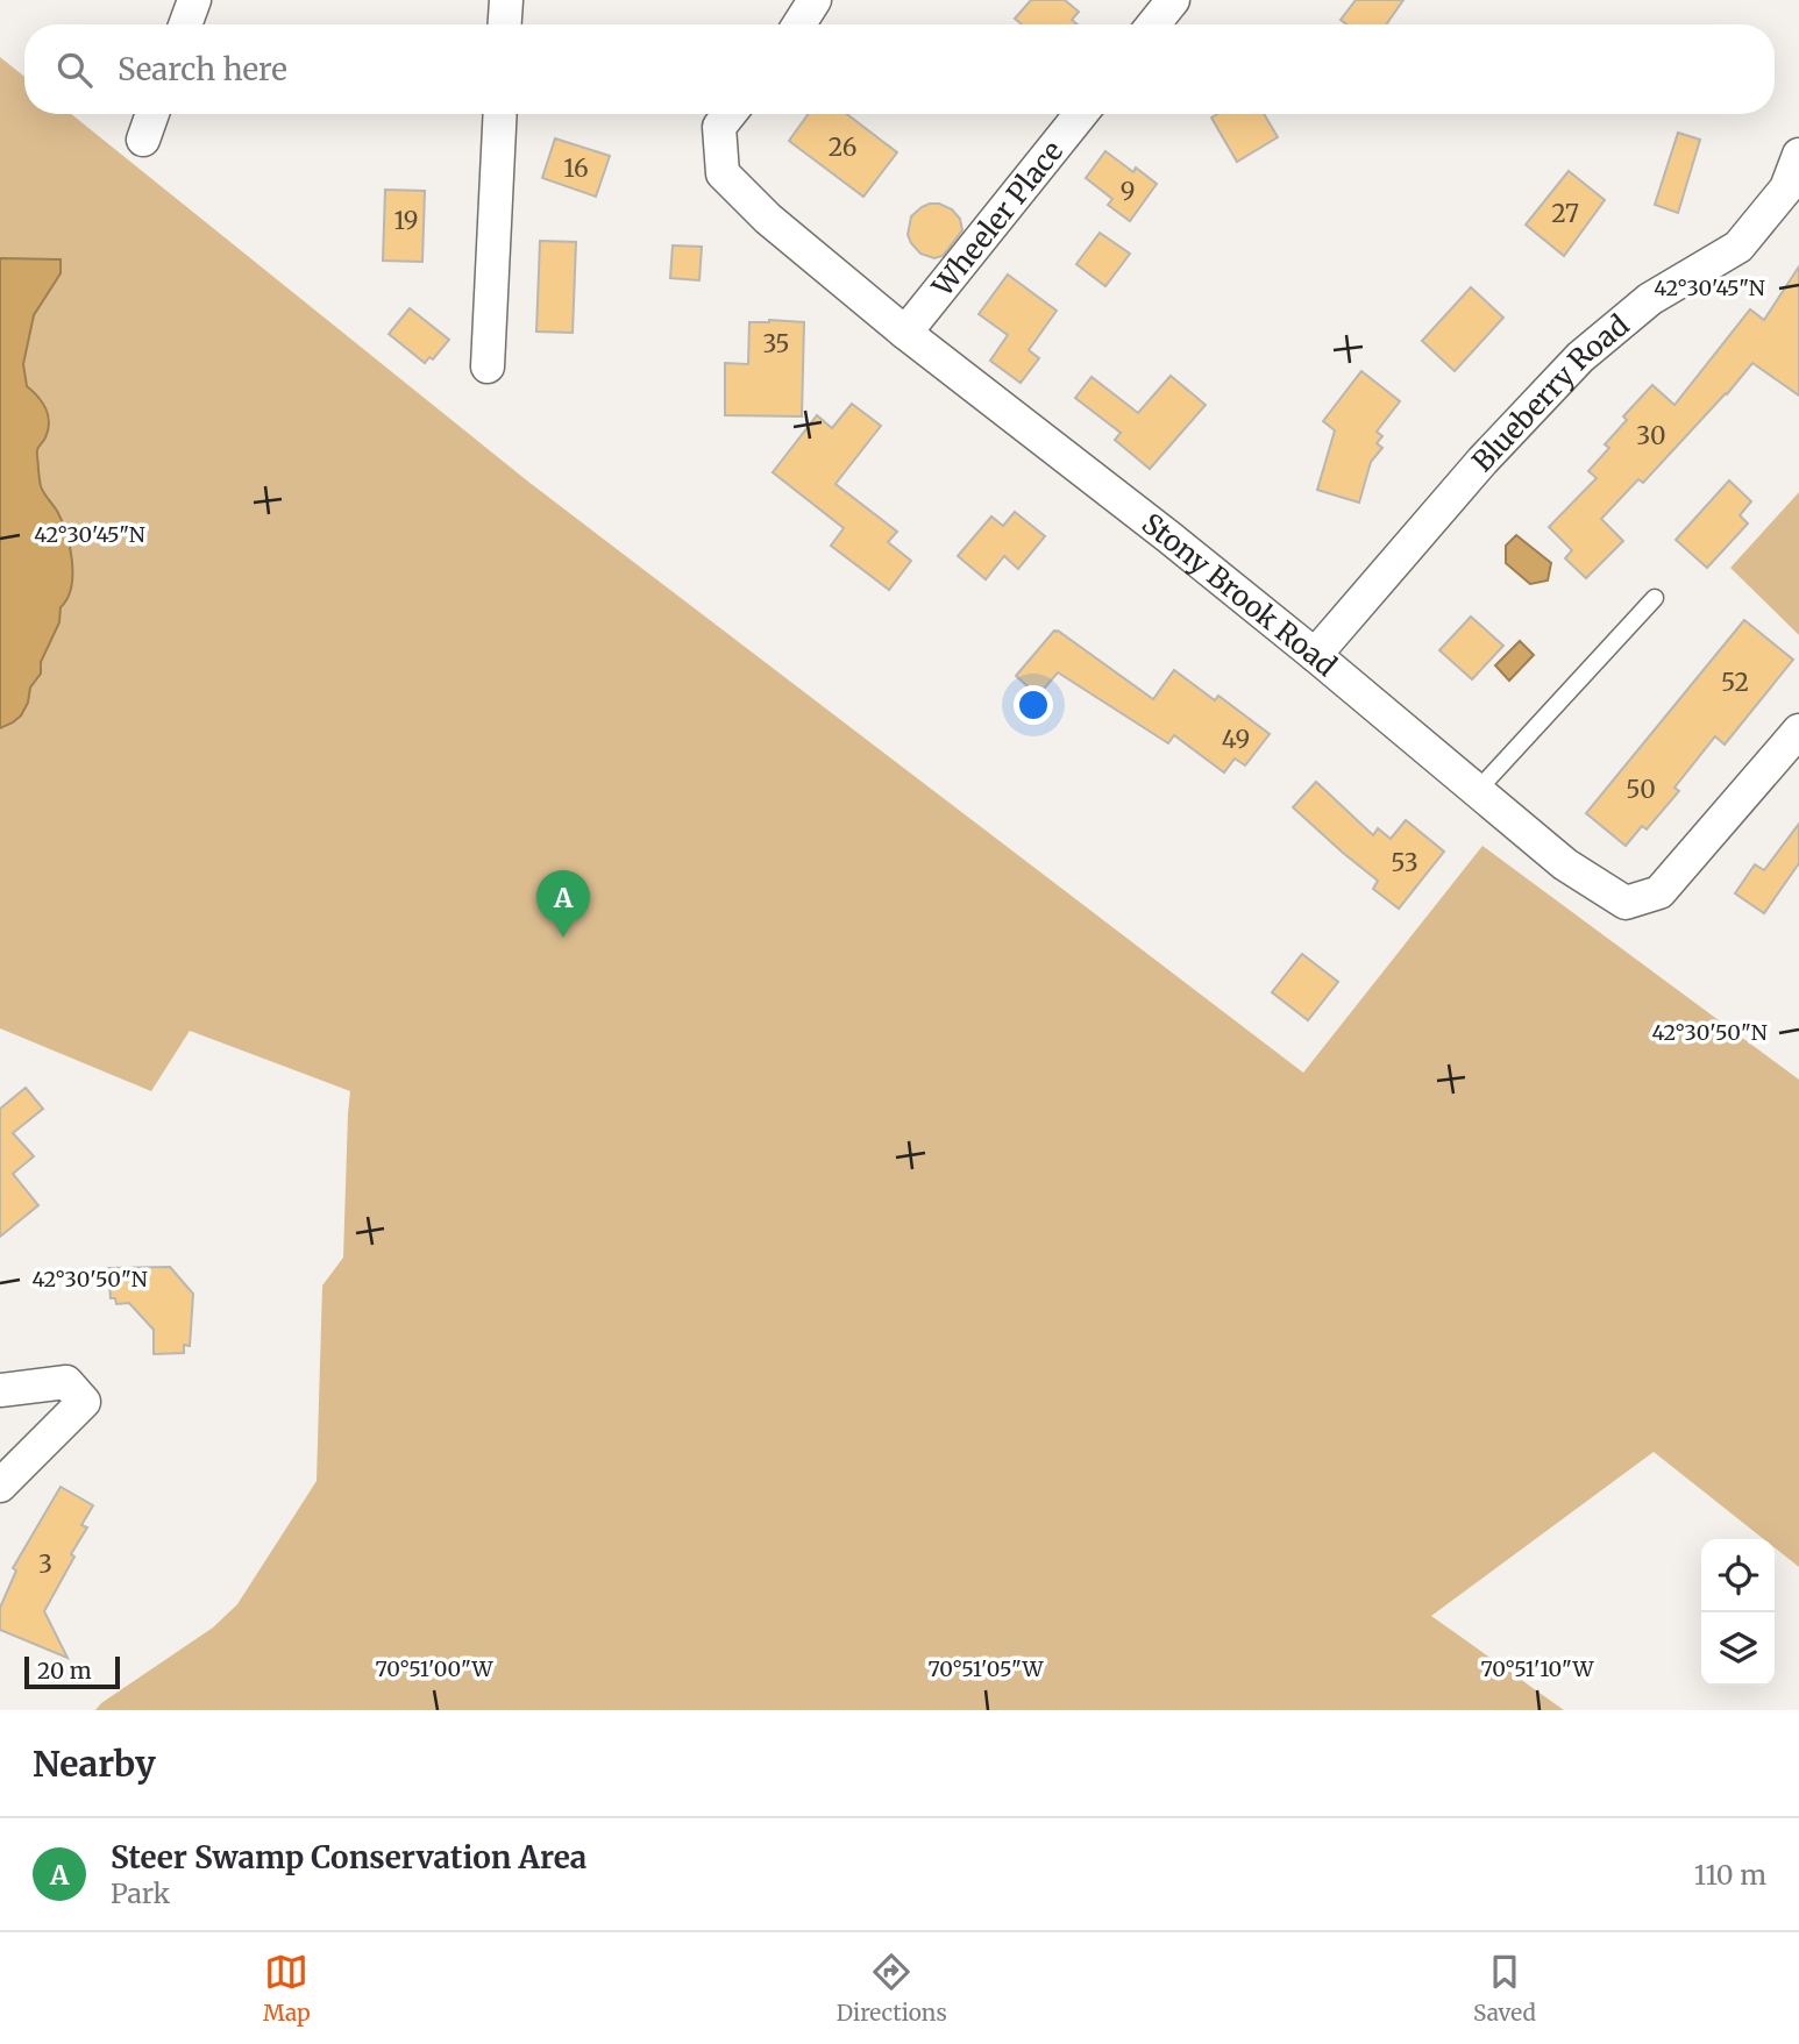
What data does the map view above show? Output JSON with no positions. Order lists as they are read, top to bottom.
{
  "streets": {
    "street": ["Wheeler Place", "Blueberry Road", "Stony Brook Road"]
  },
  "crossings": [
    ["Wheeler Place", "Stony Brook Road"],
    ["Blueberry Road", "Stony Brook Road"]
  ],
  "house_numbers": [
    "26",
    "16",
    "9",
    "27",
    "19",
    "35",
    "30",
    "52",
    "49",
    "50",
    "53",
    "3"
  ],
  "scale_bar": "20 m",
  "page": {
    "search": "Search here",
    "pins": "A",
    "scale": "20 m",
    "heading": "Nearby",
    "list": [
      {
        "mark": "A",
        "name": "Steer Swamp Conservation Area",
        "note": "Park",
        "value": "110 m"
      }
    ],
    "nav": ["Map", "Directions", "Saved"]
  },
  "coordinates": [
    "42°30'45\"N",
    "42°30'50\"N",
    "70°51'00\"W",
    "70°51'05\"W",
    "70°51'10\"W"
  ]
}
